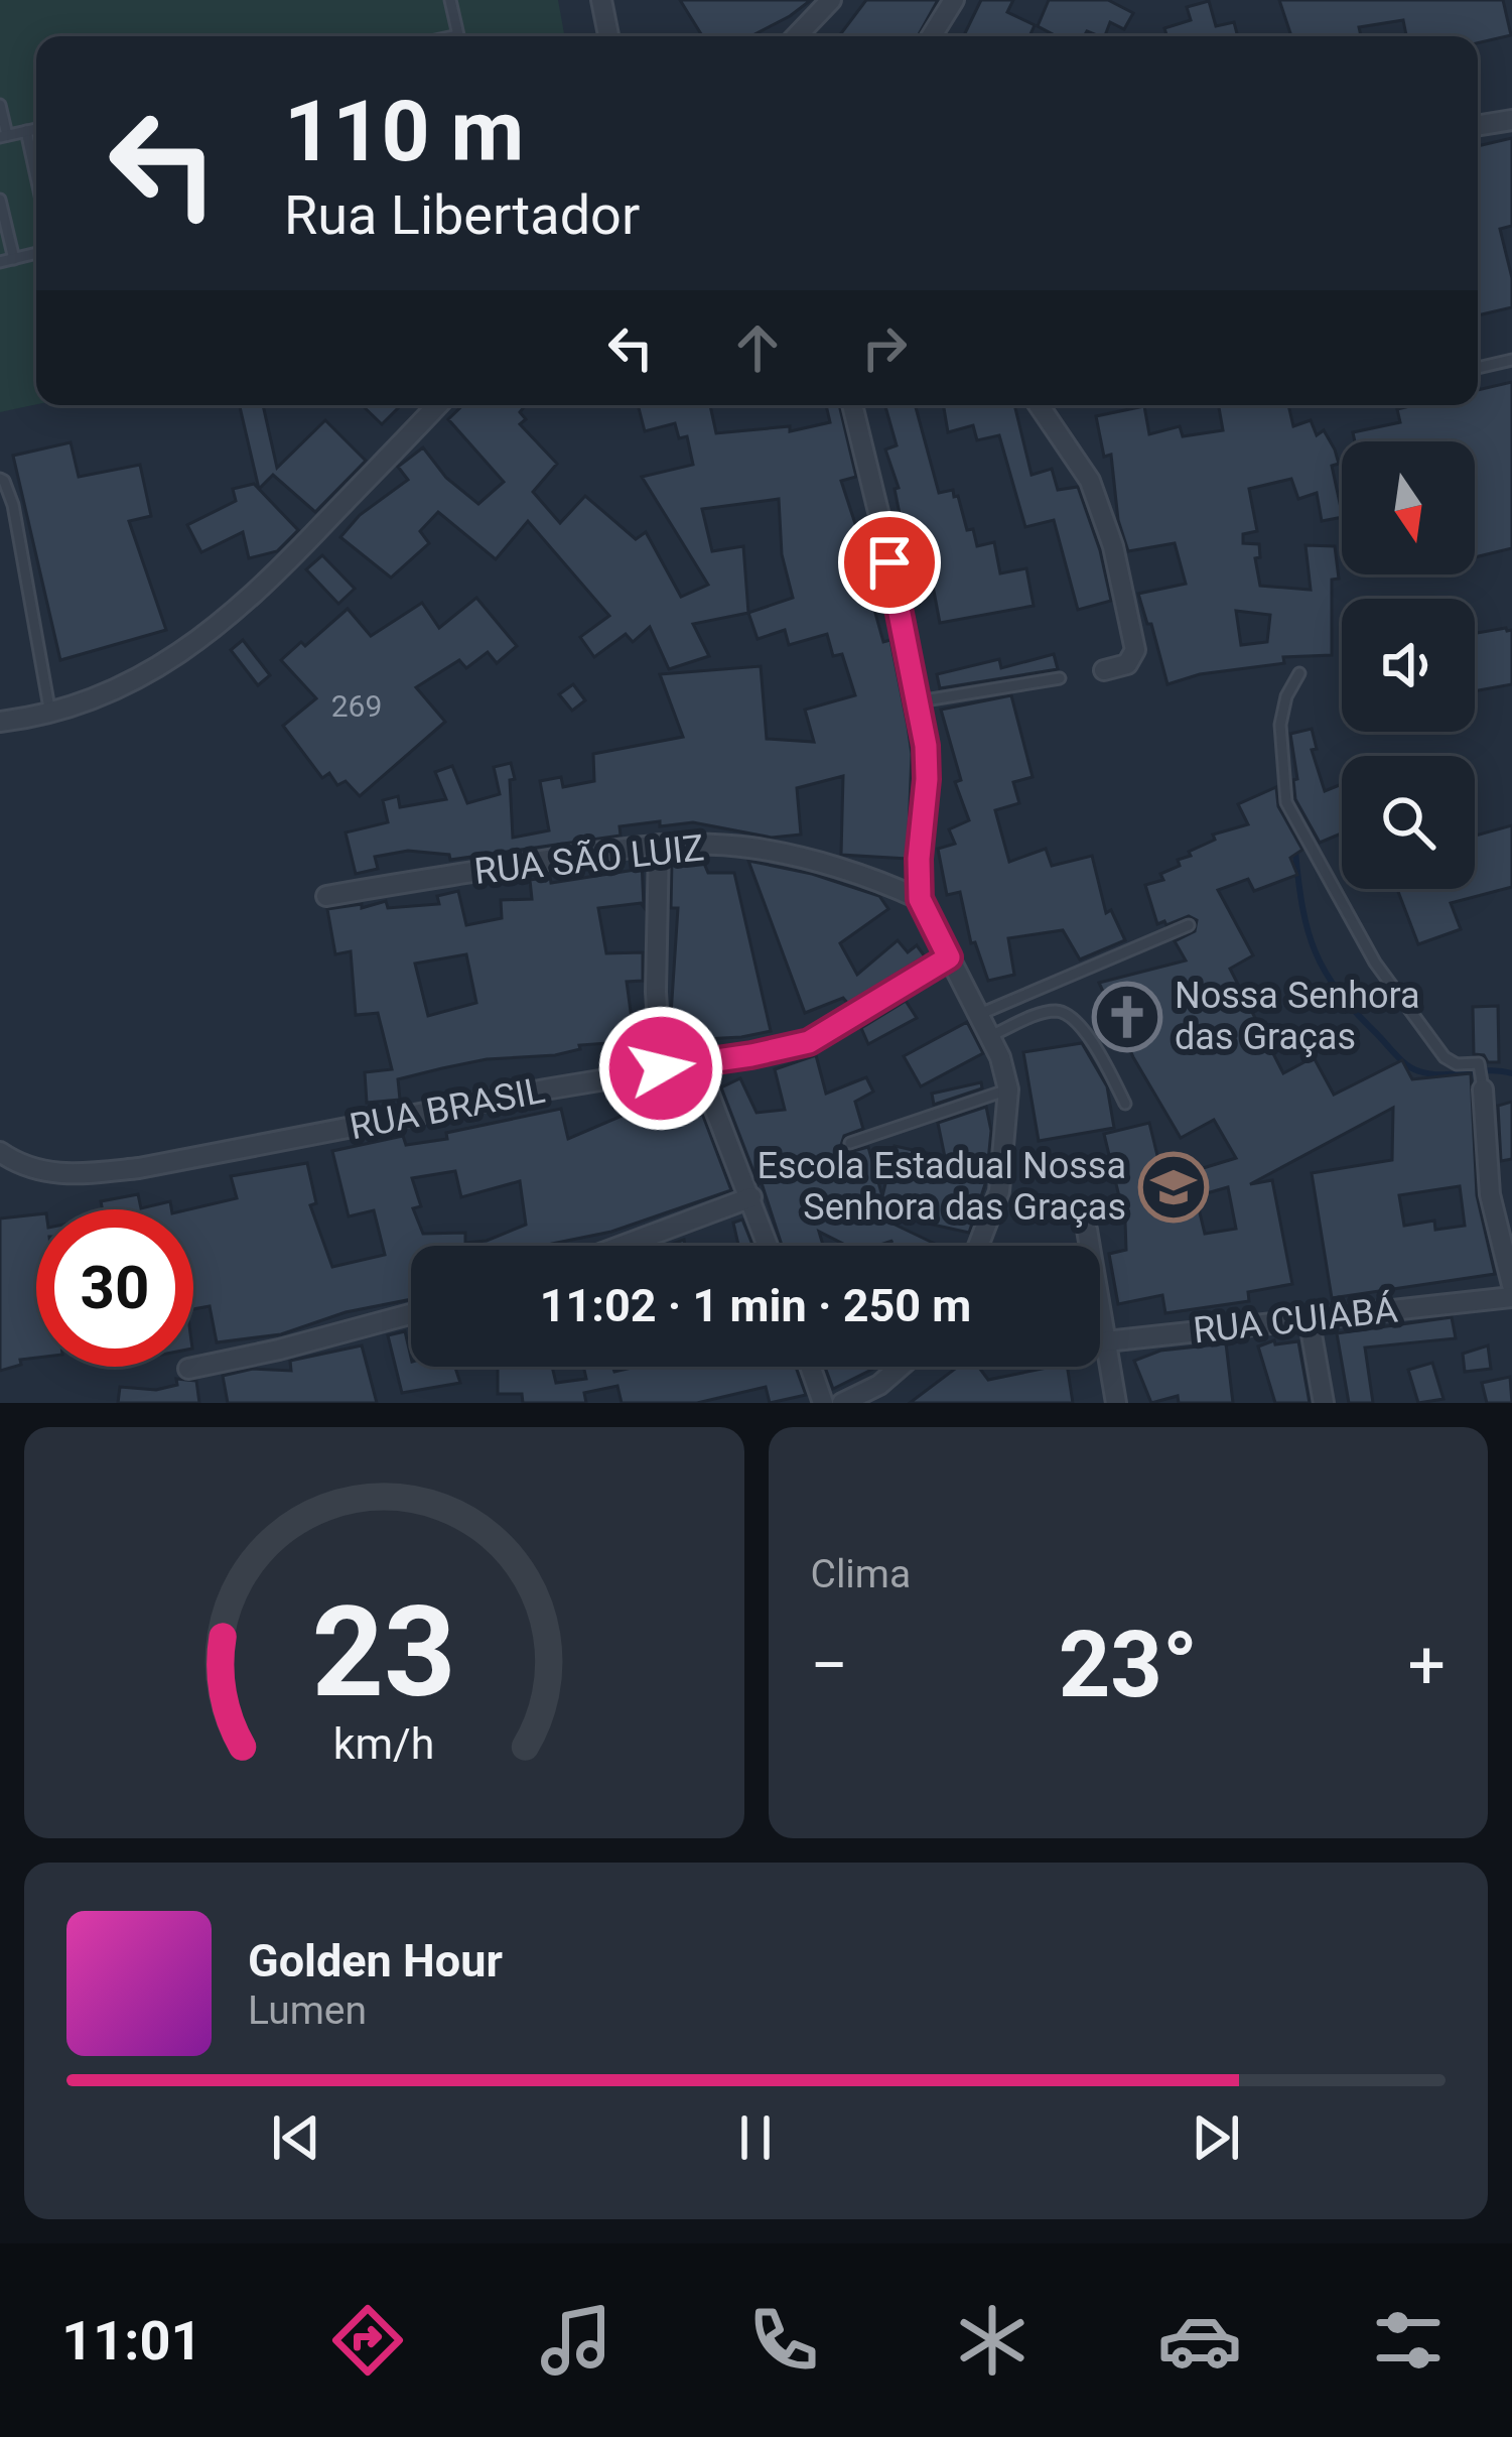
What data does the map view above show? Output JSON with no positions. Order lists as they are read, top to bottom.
{
  "streets": {
    "street": ["RUA SÃO LUIZ", "RUA BRASIL", "RUA CUIABÁ"]
  },
  "places": {
    "church": ["Nossa Senhora das Graças"],
    "school or university": ["Escola Estadual Nossa Senhora das Graças"]
  },
  "house_numbers": ["269"],
  "north": "bottom",
  "page": {
    "turn": ["110 m", "Rua Libertador"],
    "limit": "30",
    "trip": "11:02 · 1 min · 250 m",
    "tile": "Clima",
    "heat": ["−", "23°", "+"],
    "song": ["Golden Hour", "Lumen"],
    "tabs": "11:01",
    "gauge": ["23", "km/h"]
  }
}
